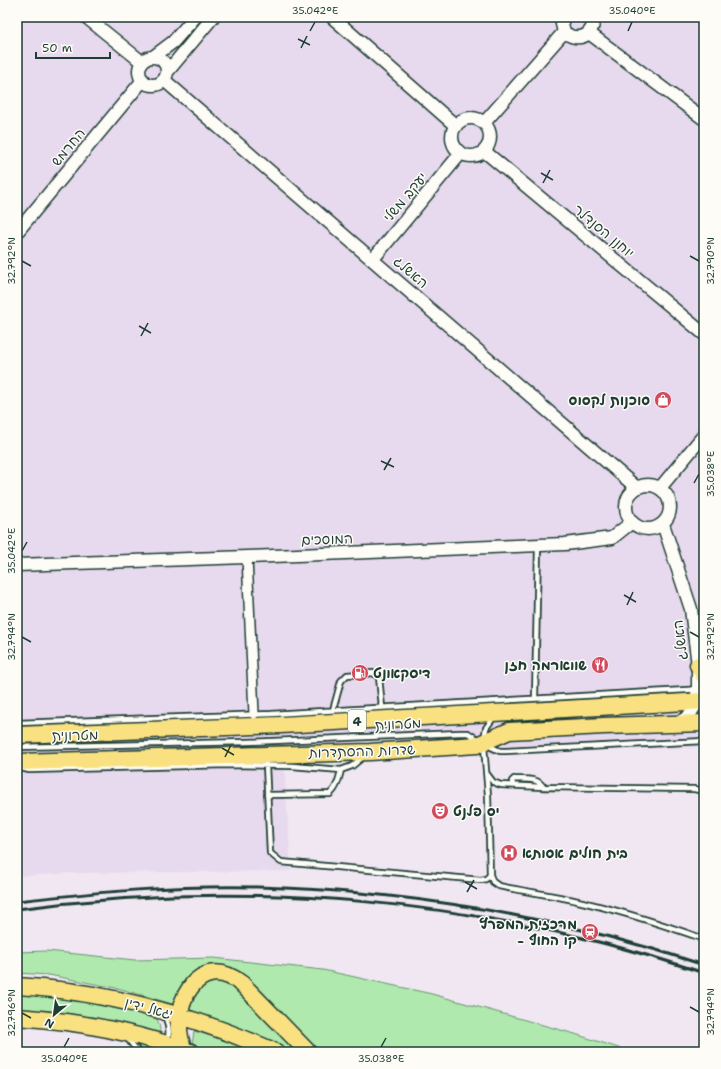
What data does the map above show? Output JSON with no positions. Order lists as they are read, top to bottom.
{
  "streets": {
    "highway": ["4", "שדרות ההסתדרות", "יגאל ידין"],
    "street": [
      "החרמש",
      "יעקב משלי",
      "יוחנן הסנדלר",
      "האשלג",
      "המוסכים"
    ],
    "lane": ["מטרונית"]
  },
  "crossings": [
    ["החרמש", "האשלג"],
    ["יעקב משלי", "יוחנן הסנדלר"],
    ["יעקב משלי", "האשלג"],
    ["האשלג", "המוסכים"],
    ["האשלג", "4"],
    ["4", "מטרונית"],
    ["מטרונית", "שדרות ההסתדרות"]
  ],
  "places": {
    "shop": ["סוכנות לקסוס"],
    "restaurant": ["שווארמה חזן"],
    "fuel station": ["דיסקאונט"],
    "theatre": ["יס פלנט"],
    "hospital": ["בית חולים אסותא"],
    "station": ["מרכזית המפרץ - קו החוף"]
  },
  "scale_bar": "50 m",
  "north": "bottom left",
  "coordinates": [
    "35.042°E",
    "35.040°E",
    "32.790°N",
    "32.792°N",
    "35.038°E",
    "32.794°N",
    "32.796°N"
  ]
}
